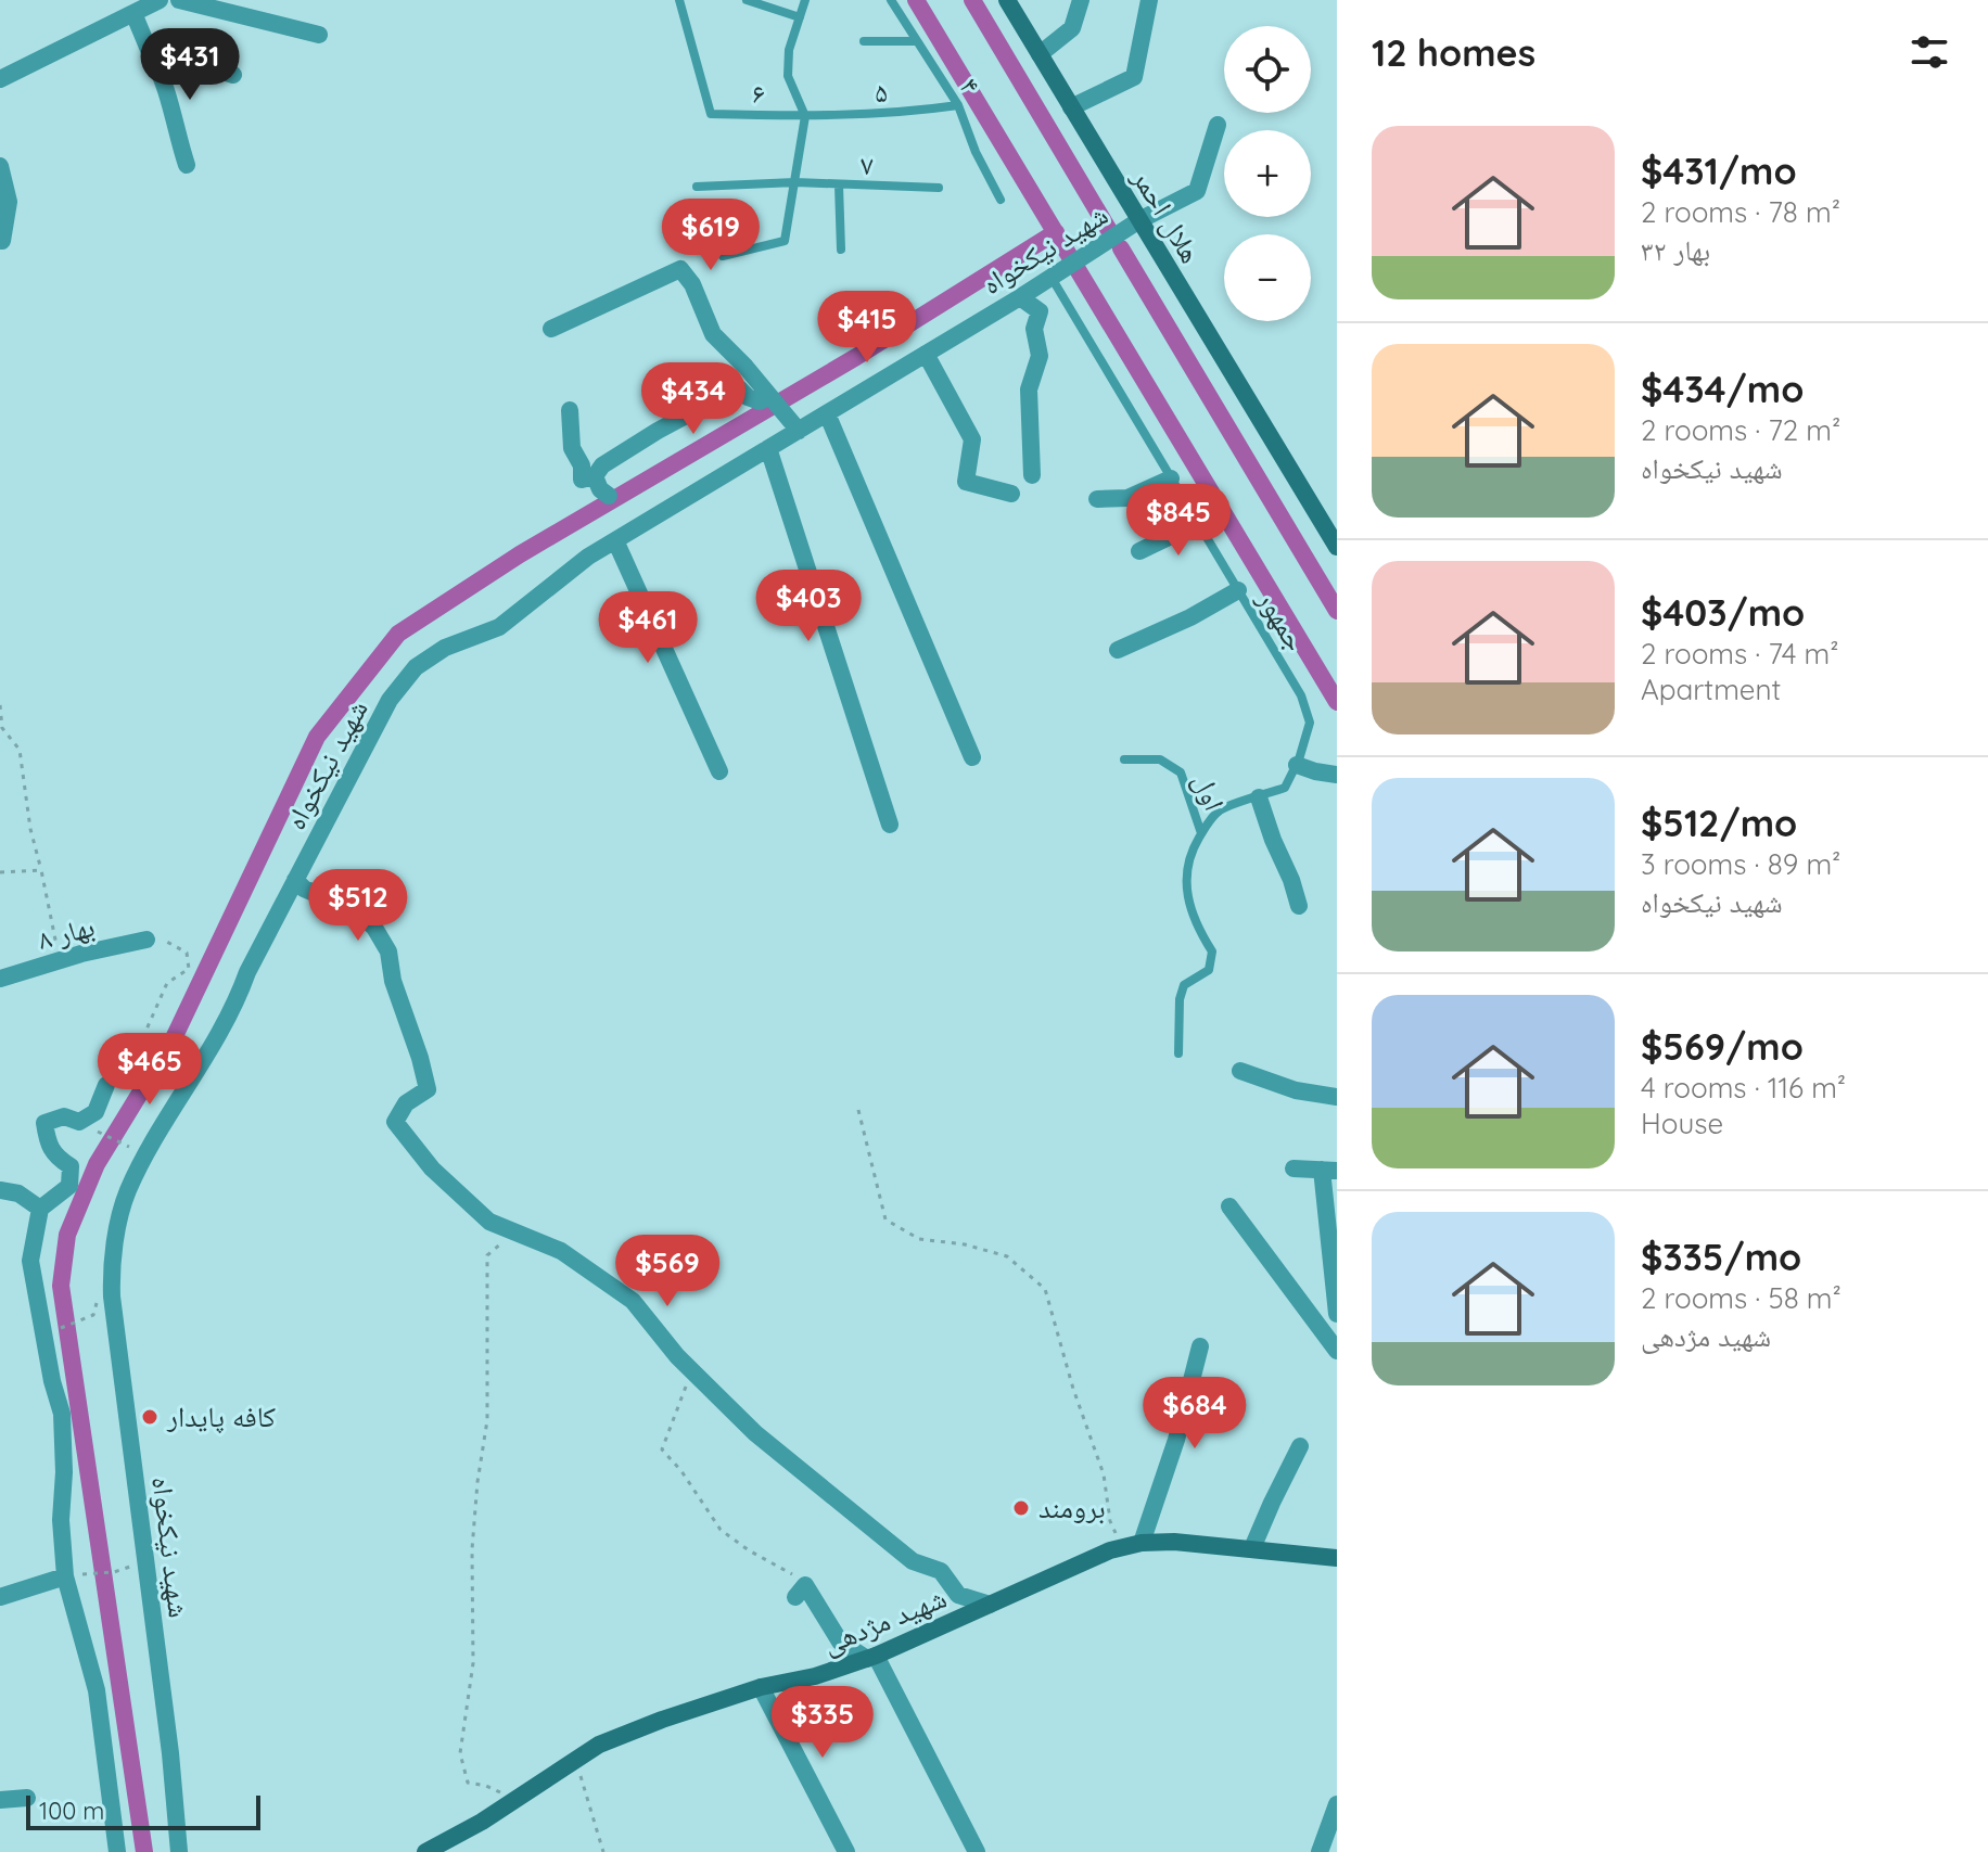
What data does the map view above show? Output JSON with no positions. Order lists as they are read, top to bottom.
{
  "streets": {
    "main road": ["هلال احمر", "شهید مژدهی"],
    "street": ["شهید نیکخواه", "بهار ۸"],
    "lane": [
      "۴",
      "۵",
      "۶",
      "۷",
      "جمهور",
      "اول"
    ]
  },
  "crossings": [
    ["۴", "۵"],
    ["۵", "۶"],
    ["هلال احمر", "شهید نیکخواه"],
    ["شهید نیکخواه", "جمهور"],
    ["جمهور", "اول"]
  ],
  "places": ["کافه پایدار", "برومند"],
  "scale_bar": "100 m",
  "page": {
    "heading": "12 homes",
    "map_buttons": ["+", "−"],
    "price": [
      "$431",
      "$619",
      "$415",
      "$434",
      "$845",
      "$403",
      "$461",
      "$512",
      "$465",
      "$569",
      "$684",
      "$335"
    ],
    "list": [
      {
        "name": "$431/mo",
        "note": "2 rooms · 78 m² · بهار ۳۲"
      },
      {
        "name": "$434/mo",
        "note": "2 rooms · 72 m² · شهید نیکخواه"
      },
      {
        "name": "$403/mo",
        "note": "2 rooms · 74 m² · Apartment"
      },
      {
        "name": "$512/mo",
        "note": "3 rooms · 89 m² · شهید نیکخواه"
      },
      {
        "name": "$569/mo",
        "note": "4 rooms · 116 m² · House"
      },
      {
        "name": "$335/mo",
        "note": "2 rooms · 58 m² · شهید مژدهی"
      }
    ],
    "scale": "100 m"
  }
}
